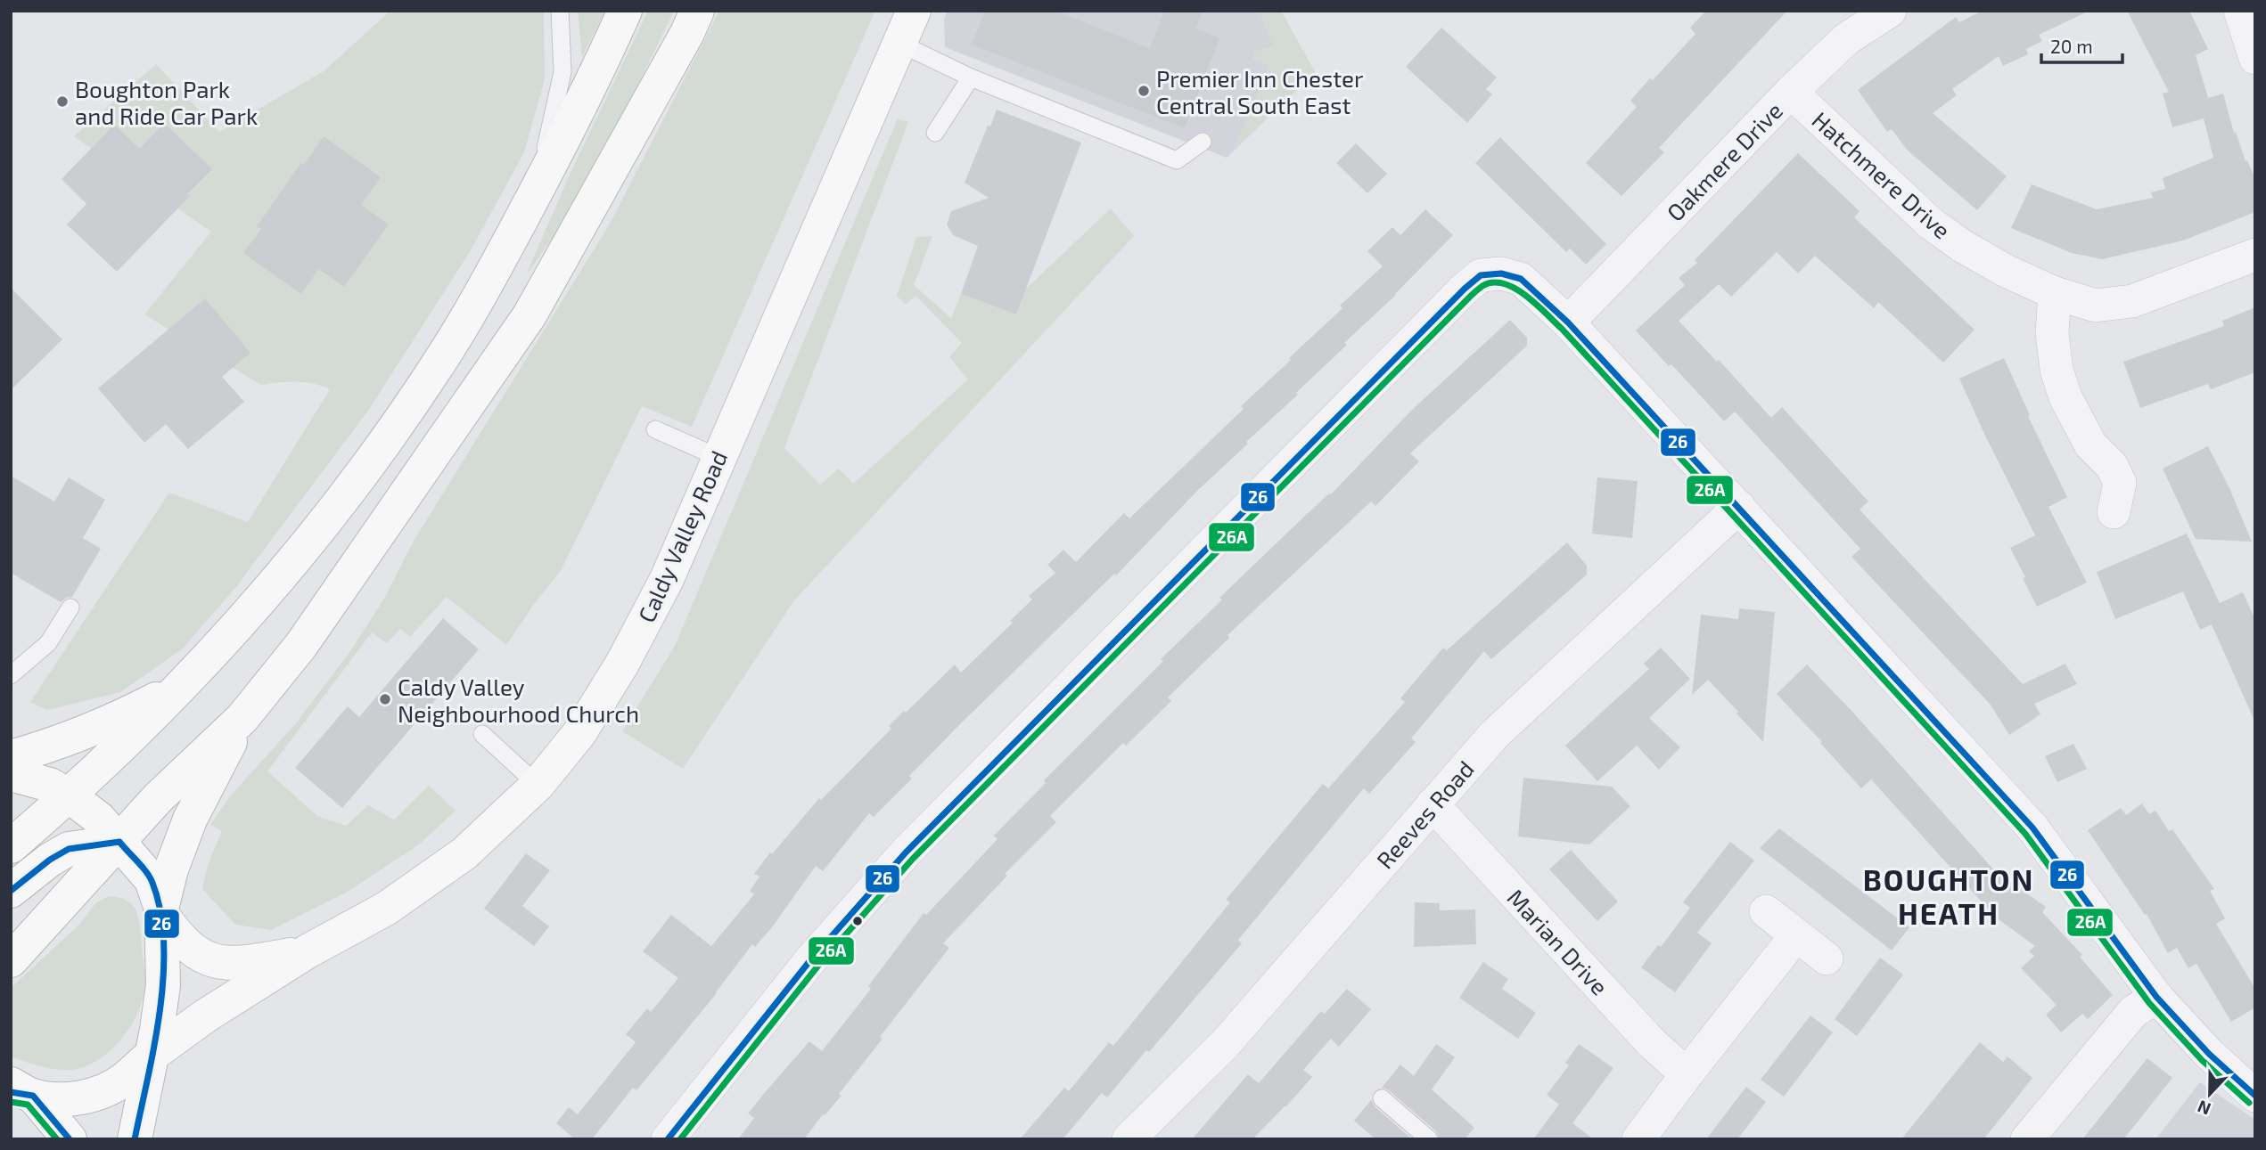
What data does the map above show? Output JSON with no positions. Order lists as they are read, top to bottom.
{
  "streets": {
    "main road": ["Caldy Valley Road"],
    "street": [
      "Oakmere Drive",
      "Hatchmere Drive",
      "Reeves Road",
      "Marian Drive"
    ]
  },
  "crossings": [
    ["Oakmere Drive", "Hatchmere Drive"],
    ["Reeves Road", "Marian Drive"]
  ],
  "districts": ["BOUGHTON HEATH"],
  "places": ["Premier Inn Chester Central South East", "Boughton Park and Ride Car Park", "Caldy Valley Neighbourhood Church"],
  "lines": ["transit line 26", "transit line 26A"],
  "scale_bar": "20 m",
  "north": "bottom"
}
